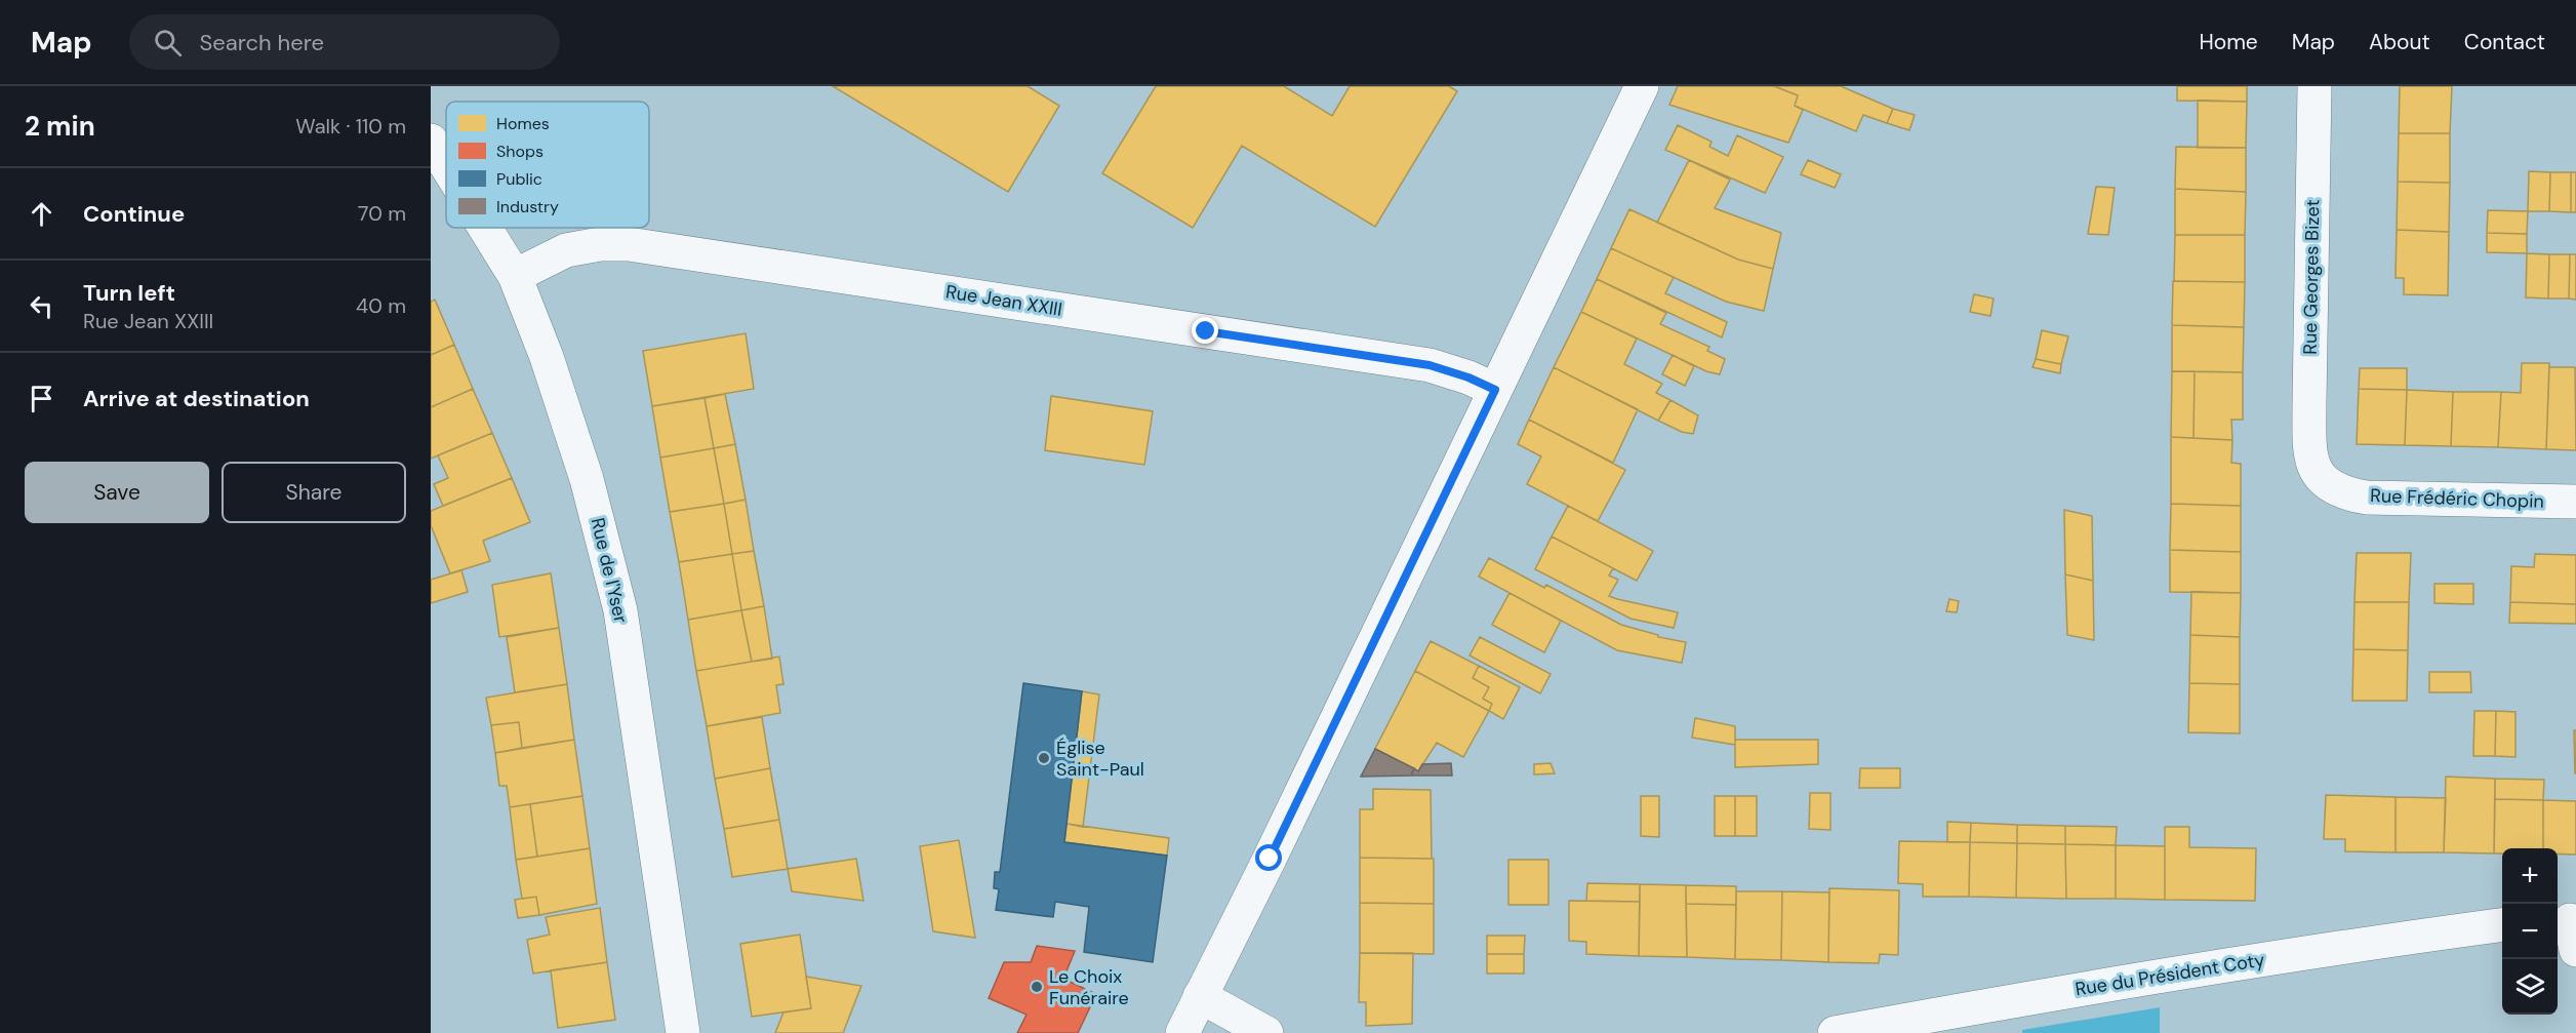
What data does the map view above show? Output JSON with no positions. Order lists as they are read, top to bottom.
{
  "streets": {
    "street": [
      "Rue Georges Bizet",
      "Rue Jean XXIII",
      "Rue Frédéric Chopin",
      "Rue de l'Yser",
      "Rue du Président Coty"
    ]
  },
  "crossings": [
    ["Rue Georges Bizet", "Rue Frédéric Chopin"],
    ["Rue Jean XXIII", "Rue de l'Yser"]
  ],
  "places": ["Église Saint-Paul", "Le Choix Funéraire"],
  "legend": [
    "Homes",
    "Shops",
    "Public",
    "Industry"
  ],
  "page": {
    "header": "Map",
    "search": "Search here",
    "nav": [
      "Home",
      "Map",
      "About",
      "Contact"
    ],
    "heading": ["2 min", "Walk · 110 m"],
    "list": [
      ["Continue", "70 m"],
      ["Turn left", "Rue Jean XXIII", "40 m"],
      "Arrive at destination"
    ],
    "buttons": ["Save", "Share"],
    "map_buttons": ["+", "−"]
  }
}
